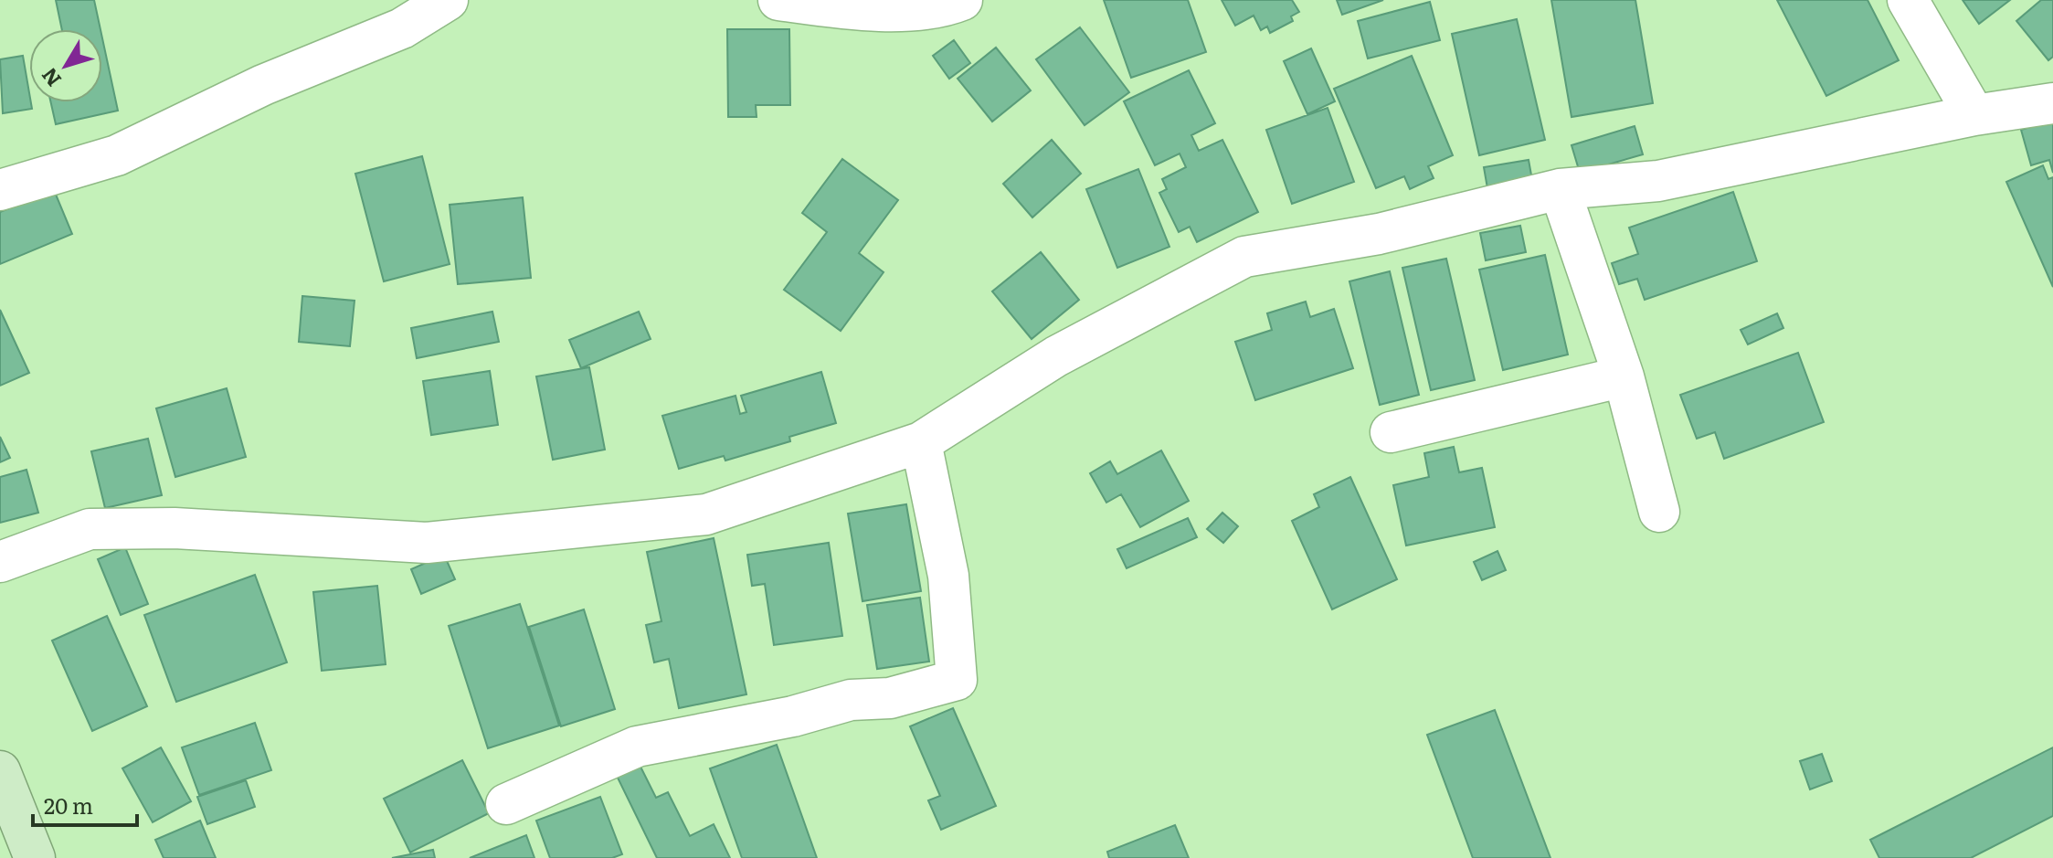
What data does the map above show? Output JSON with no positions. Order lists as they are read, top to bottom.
{
  "scale_bar": "20 m",
  "north": "bottom left"
}
